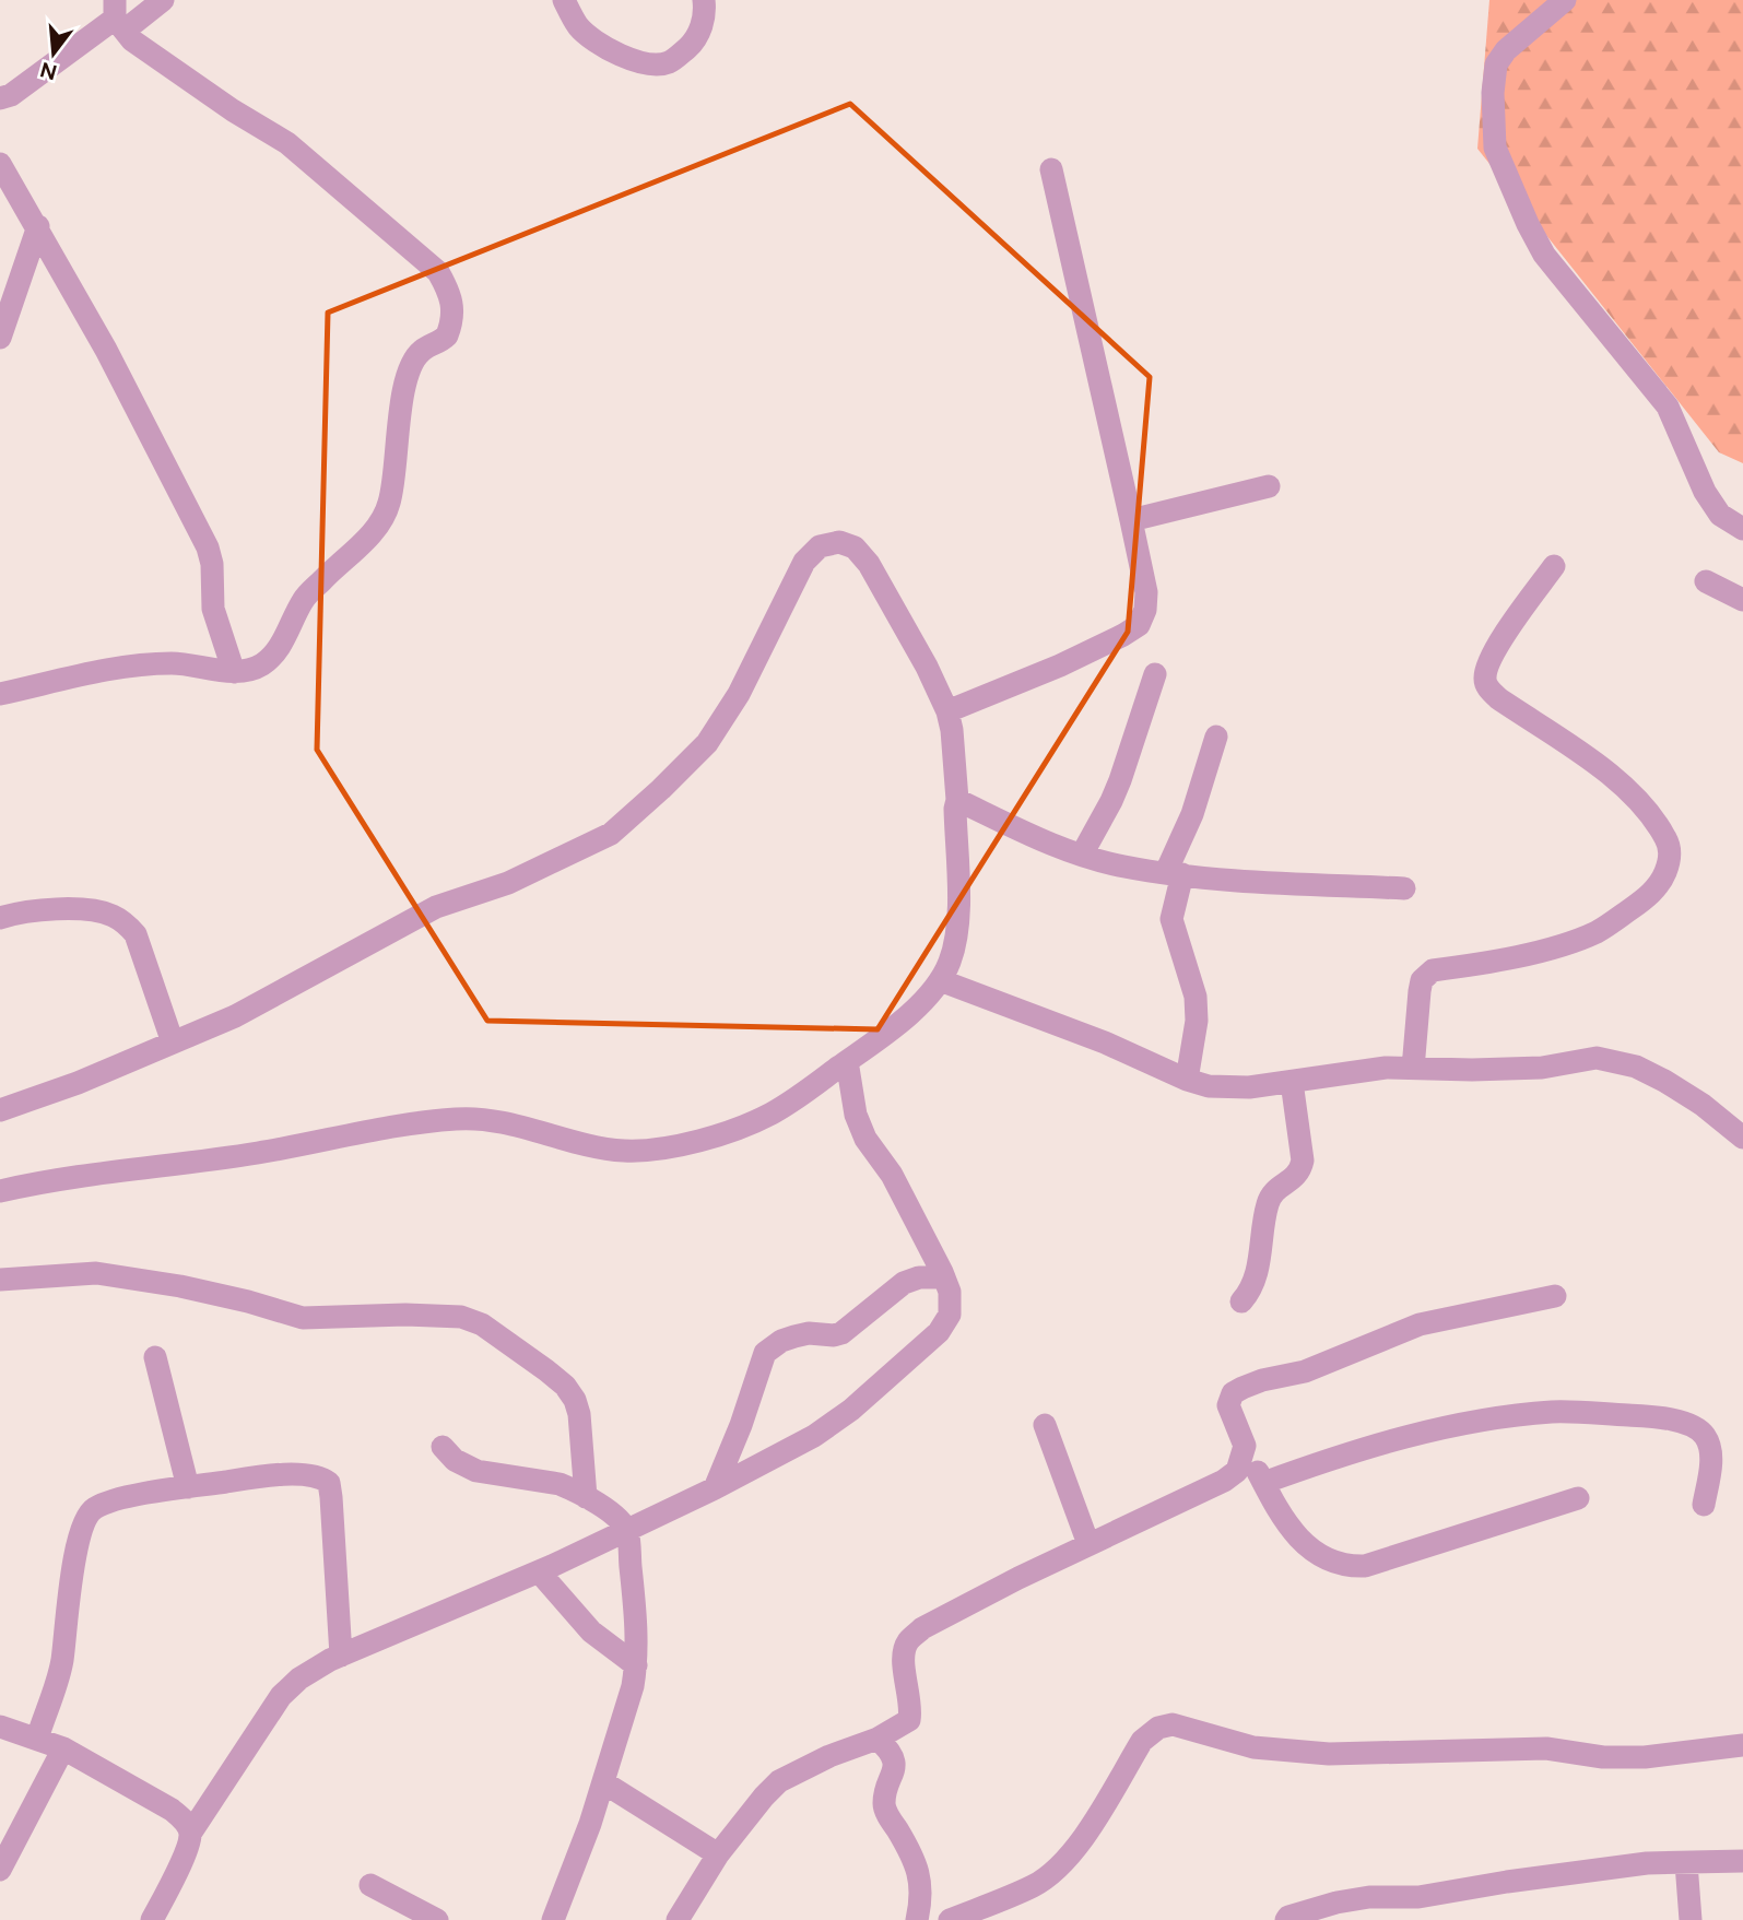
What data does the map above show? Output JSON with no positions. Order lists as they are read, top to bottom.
{
  "north": "bottom"
}
